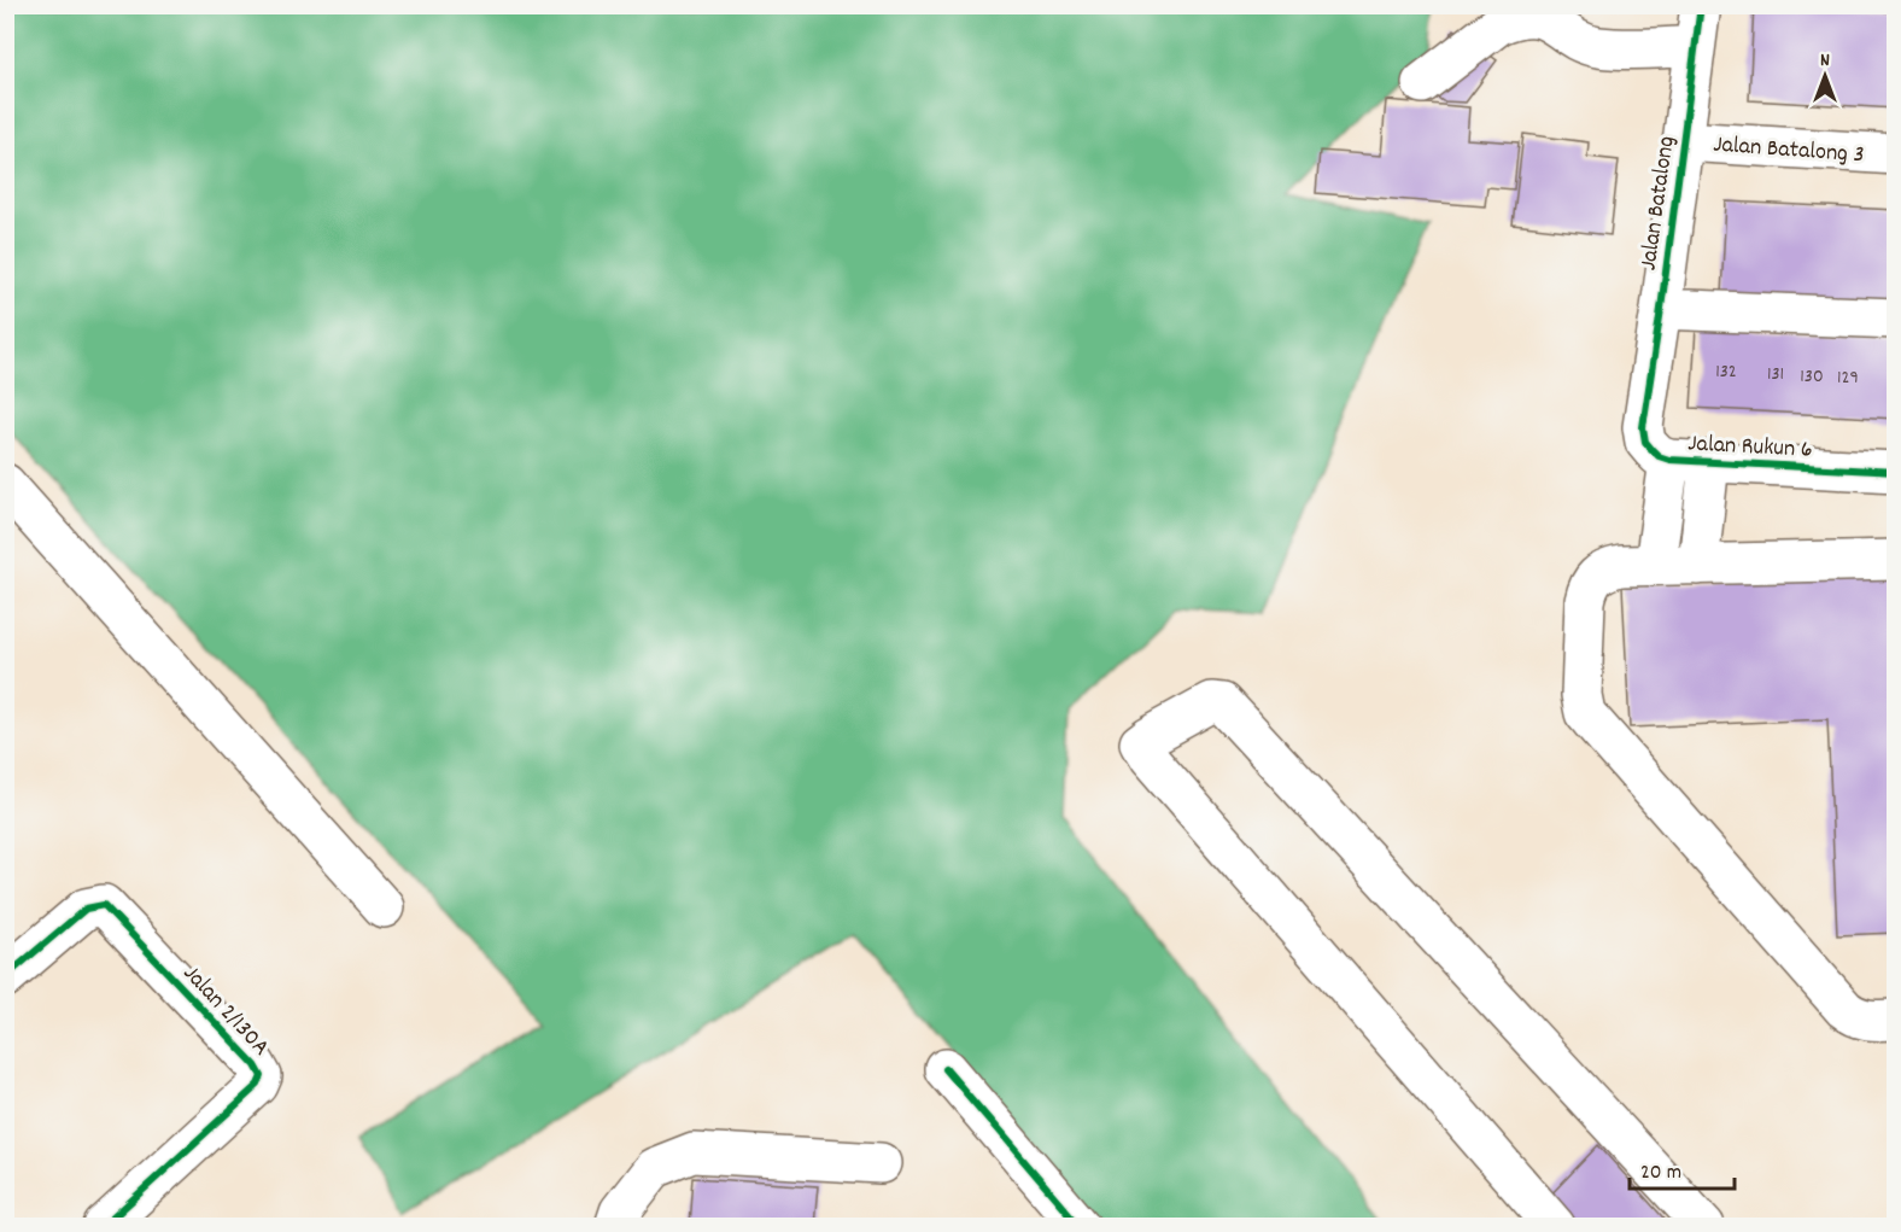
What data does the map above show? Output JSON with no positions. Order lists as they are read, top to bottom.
{
  "streets": {
    "street": [
      "Jalan Batalong 3",
      "Jalan Batalong",
      "Jalan Rukun 6",
      "Jalan 2/130A"
    ]
  },
  "crossings": [
    ["Jalan Batalong 3", "Jalan Batalong"],
    ["Jalan Batalong", "Jalan Rukun 6"]
  ],
  "house_numbers": [
    "132",
    "131",
    "130",
    "129"
  ],
  "scale_bar": "20 m",
  "north": "top"
}
